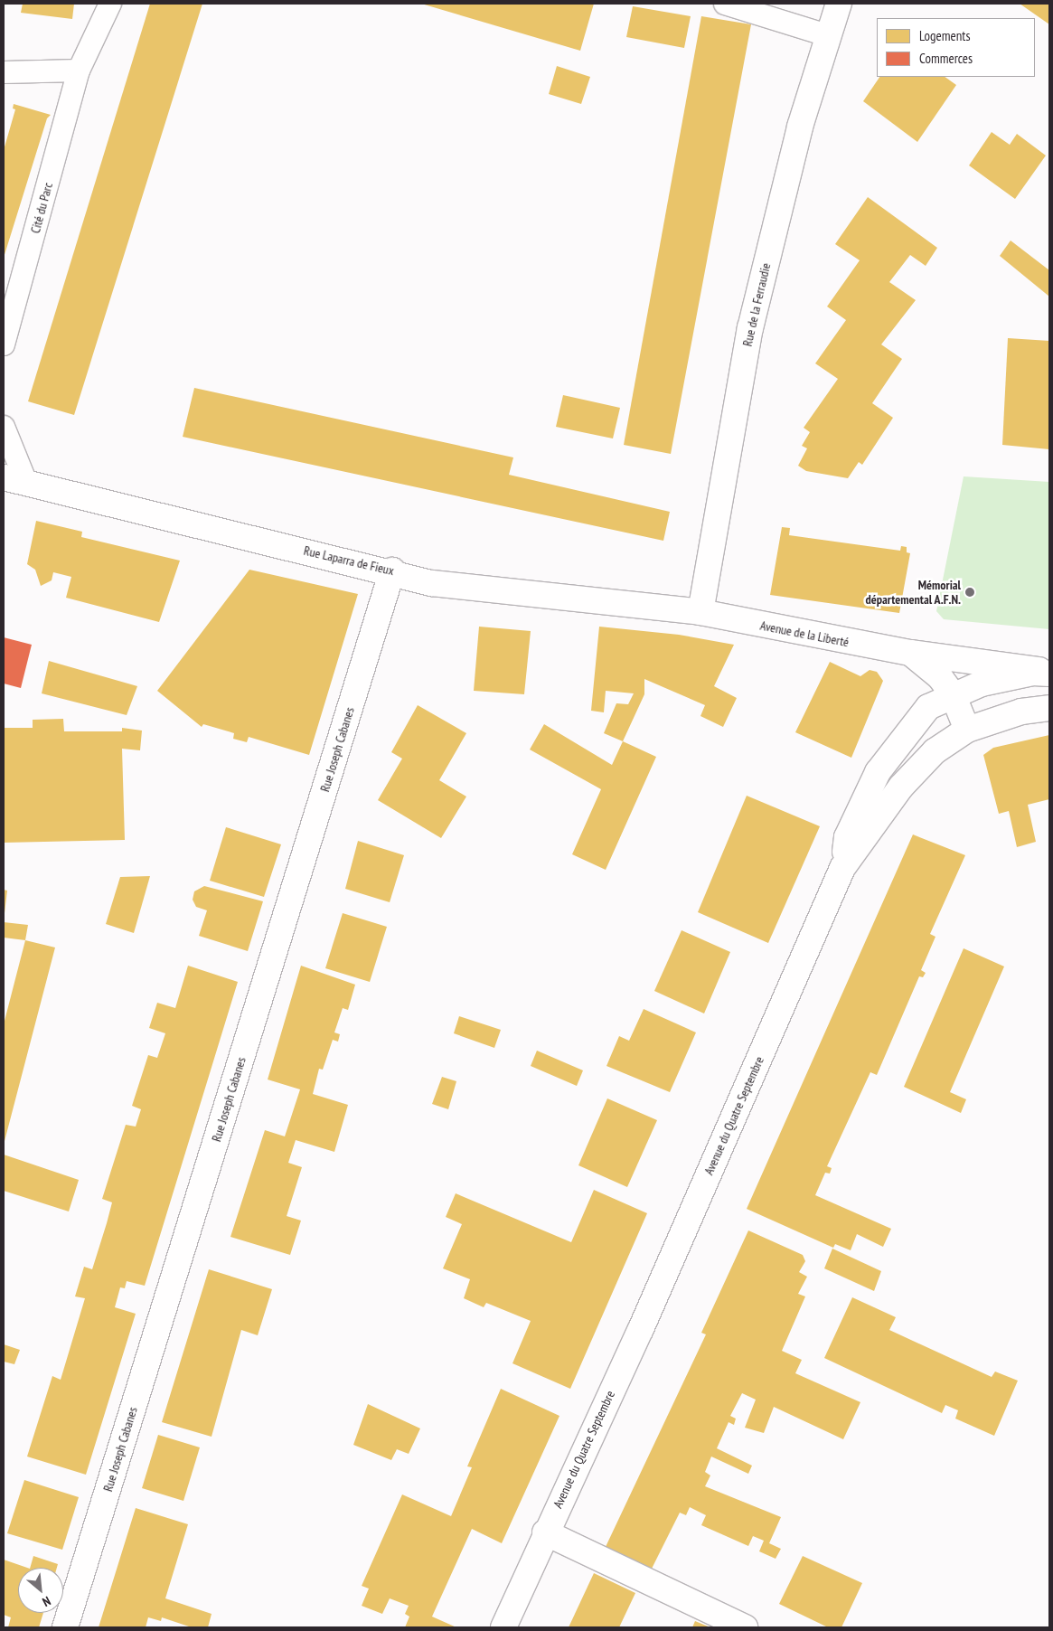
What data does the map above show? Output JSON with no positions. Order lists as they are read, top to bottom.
{
  "streets": {
    "street": [
      "Rue de la Ferraudie",
      "Rue Laparra de Fieux",
      "Avenue de la Liberté",
      "Rue Joseph Cabanes",
      "Avenue du Quatre Septembre"
    ],
    "lane": ["Cité du Parc"]
  },
  "crossings": [
    ["Rue de la Ferraudie", "Rue Laparra de Fieux"],
    ["Rue de la Ferraudie", "Avenue de la Liberté"],
    ["Rue Laparra de Fieux", "Avenue de la Liberté"],
    ["Rue Laparra de Fieux", "Rue Joseph Cabanes"],
    ["Avenue de la Liberté", "Avenue du Quatre Septembre"]
  ],
  "places": ["Mémorial départemental A.F.N."],
  "legend": ["Logements", "Commerces"],
  "north": "bottom right"
}
